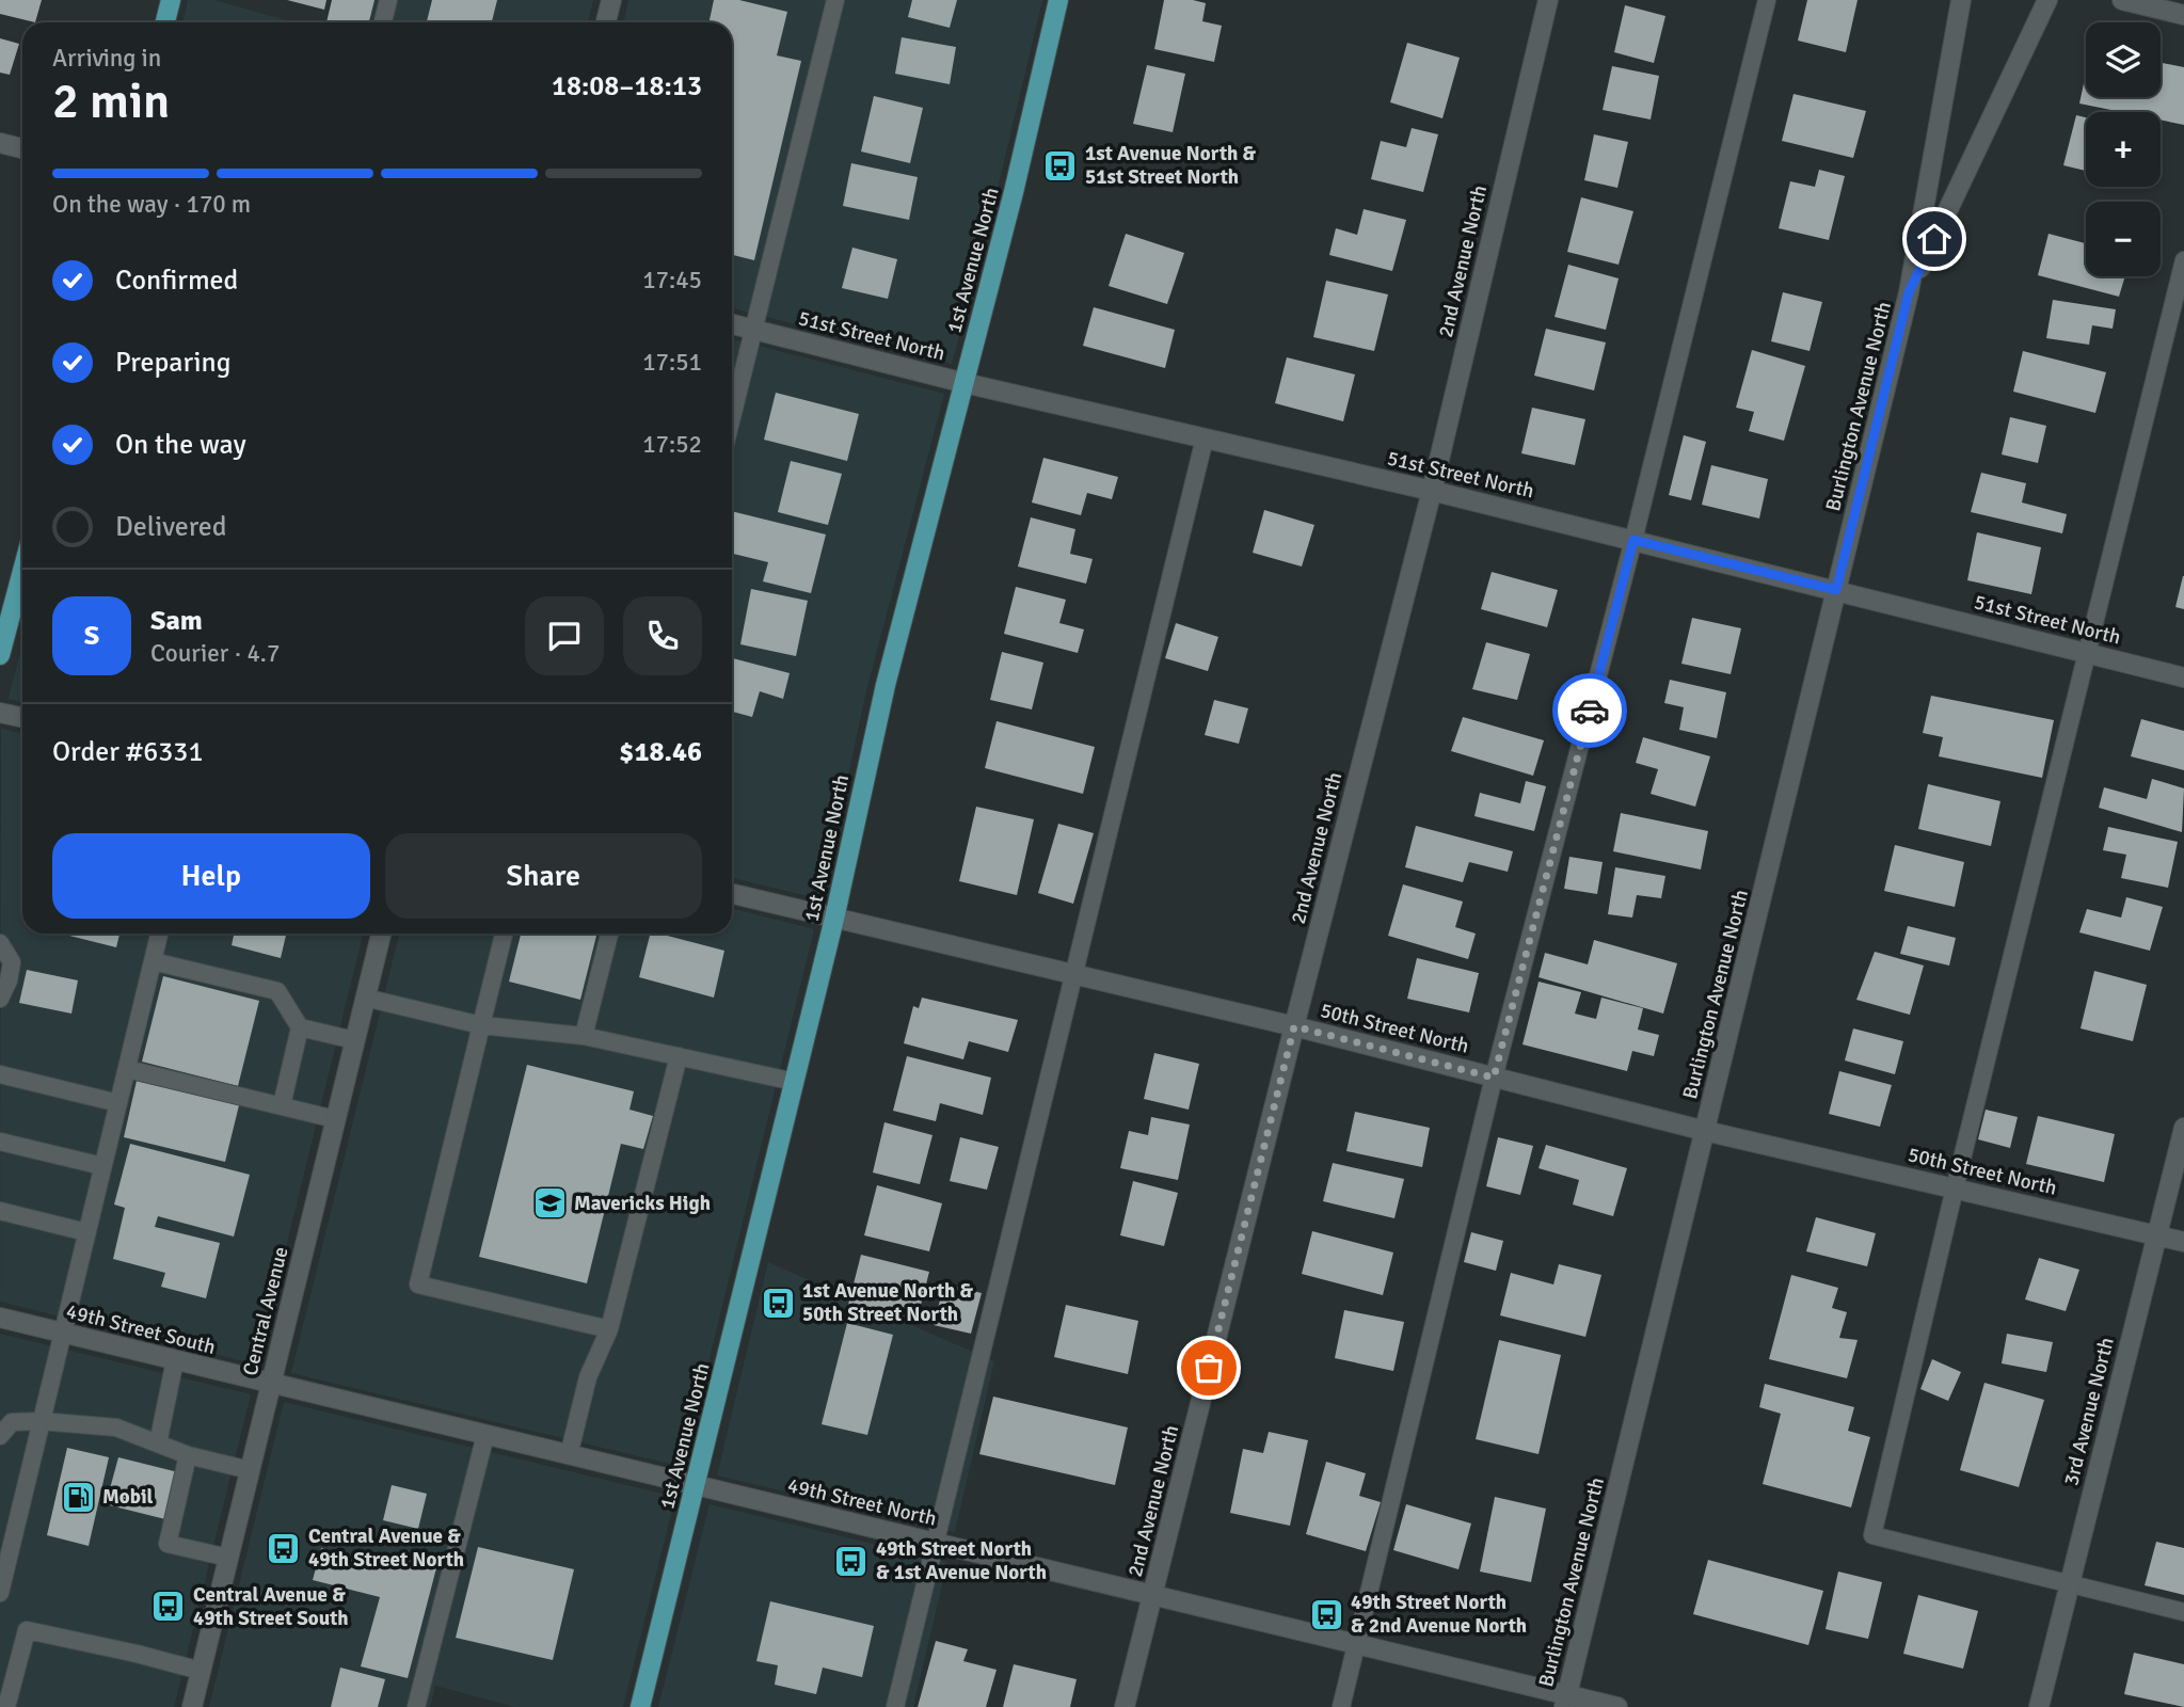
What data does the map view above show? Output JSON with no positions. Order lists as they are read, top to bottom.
{
  "streets": {
    "main road": ["1st Avenue North"],
    "street": [
      "2nd Avenue North",
      "51st Street North",
      "Burlington Avenue North",
      "50th Street North",
      "Central Avenue",
      "49th Street South",
      "3rd Avenue North",
      "49th Street North"
    ]
  },
  "crossings": [
    ["1st Avenue North", "51st Street North"],
    ["1st Avenue North", "50th Street North"],
    ["1st Avenue North", "49th Street North"],
    ["2nd Avenue North", "51st Street North"],
    ["2nd Avenue North", "50th Street North"],
    ["2nd Avenue North", "49th Street North"],
    ["51st Street North", "Burlington Avenue North"],
    ["Burlington Avenue North", "50th Street North"],
    ["Burlington Avenue North", "49th Street North"],
    ["50th Street North", "3rd Avenue North"],
    ["Central Avenue", "49th Street South"],
    ["Central Avenue", "49th Street North"],
    ["49th Street South", "49th Street North"]
  ],
  "places": {
    "bus stop": [
      "1st Avenue North & 51st Street North",
      "1st Avenue North & 50th Street North",
      "Central Avenue & 49th Street North",
      "49th Street North & 1st Avenue North",
      "Central Avenue & 49th Street South",
      "49th Street North & 2nd Avenue North"
    ],
    "school or university": ["Mavericks High"],
    "fuel station": ["Mobil"]
  },
  "page": {
    "map_buttons": ["+", "−"],
    "heading": ["2 min", "Arriving in", "18:08–18:13"],
    "panel": [
      "Sam",
      "Courier · 4.7",
      "Order #6331",
      "$18.46"
    ],
    "bar": "On the way · 170 m",
    "list": [
      ["Confirmed", "17:45"],
      ["Preparing", "17:51"],
      ["On the way", "17:52"],
      "Delivered"
    ],
    "round": "S",
    "buttons": ["Help", "Share"]
  }
}
